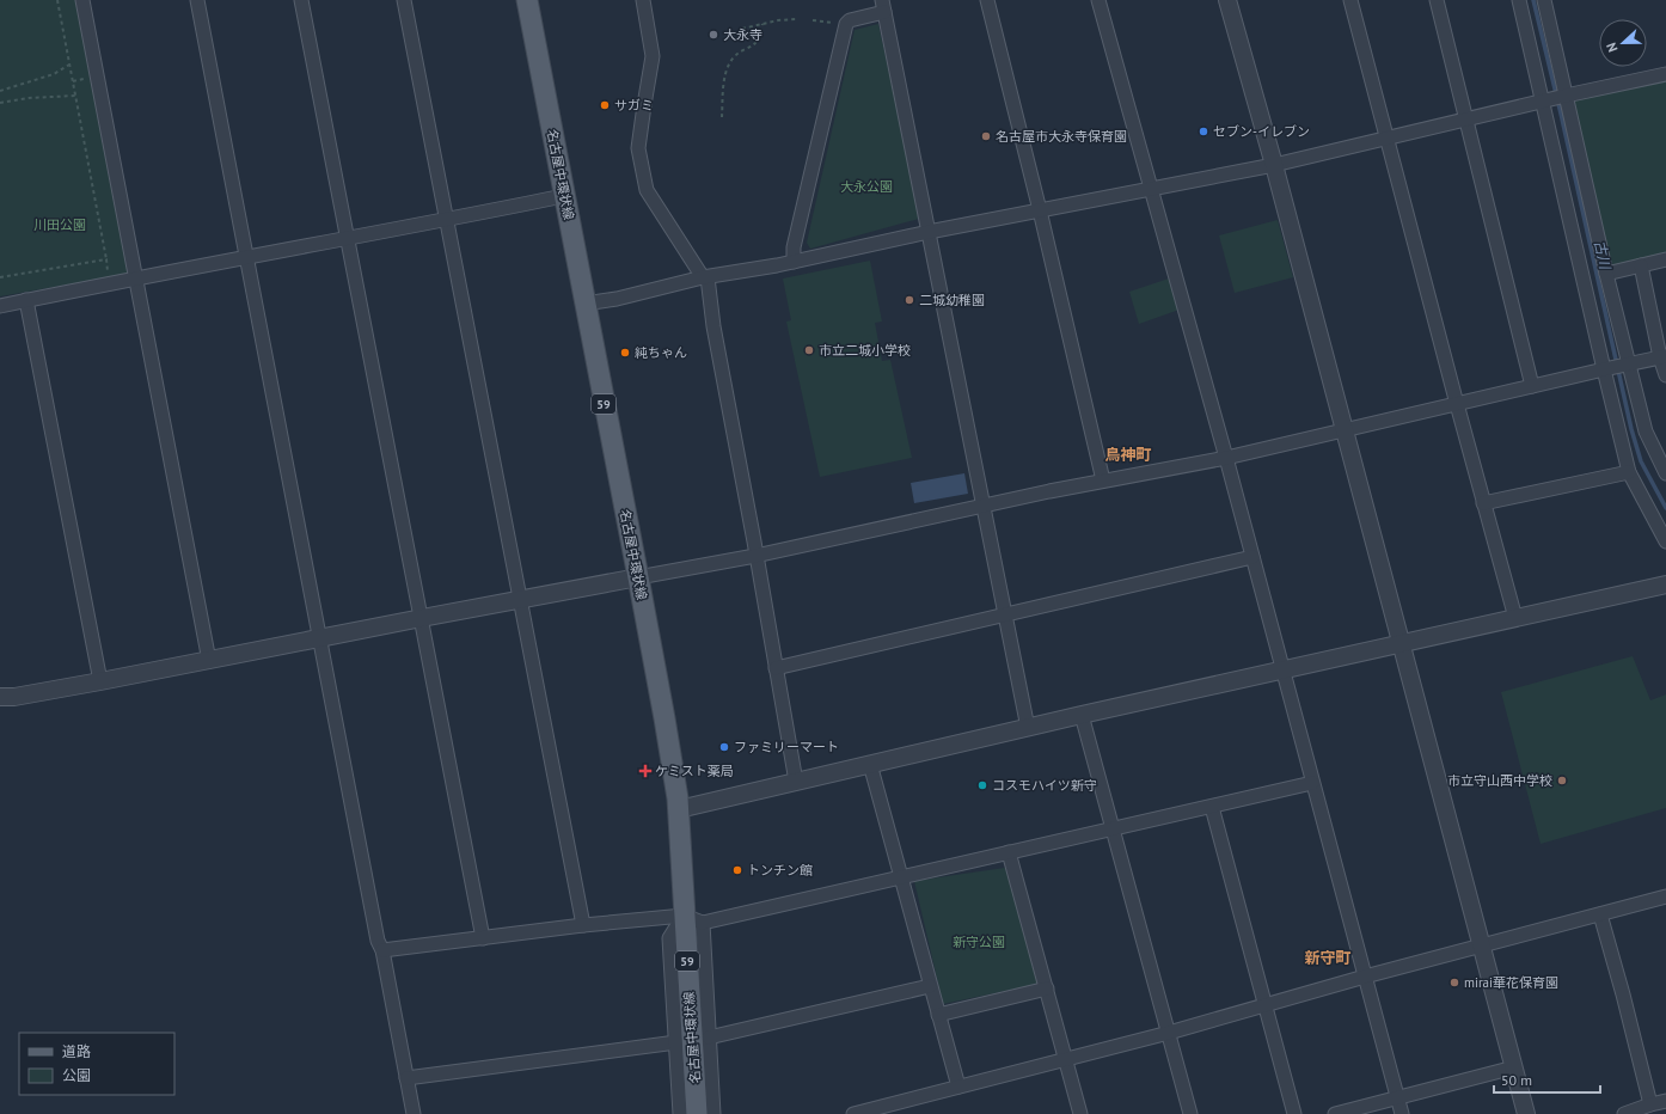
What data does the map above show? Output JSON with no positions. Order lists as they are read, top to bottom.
{
  "streets": {
    "main road": ["名古屋中環状線", "59"]
  },
  "districts": ["鳥神町", "新守町"],
  "water": ["古川"],
  "parks": ["大永公園", "川田公園", "新守公園"],
  "places": {
    "other": [
      "大永寺",
      "サガミ",
      "セブン-イレブン",
      "名古屋市大永寺保育園",
      "二城幼稚園",
      "市立二城小学校",
      "純ちゃん",
      "ファミリーマート",
      "市立守山西中学校",
      "コスモハイツ新守",
      "トンチン館",
      "mirai華花保育園"
    ],
    "health": ["ケミスト薬局"]
  },
  "legend": ["道路", "公園"],
  "scale_bar": "50 m",
  "north": "left"
}
